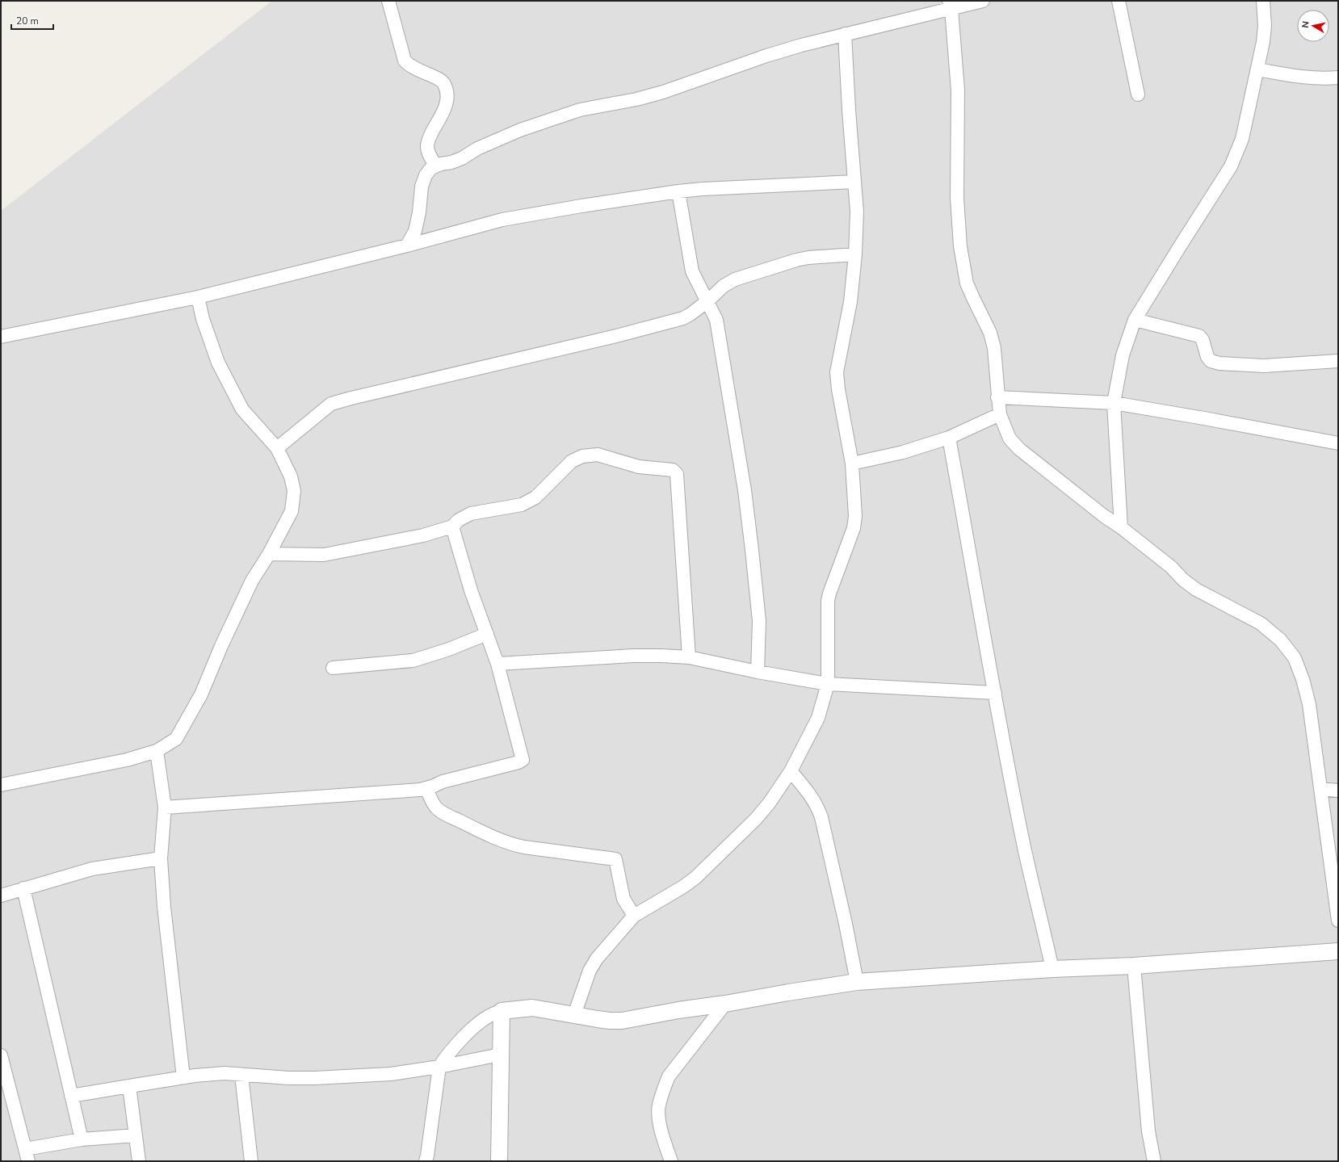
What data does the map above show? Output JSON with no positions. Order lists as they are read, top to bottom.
{
  "scale_bar": "20 m",
  "north": "left"
}
